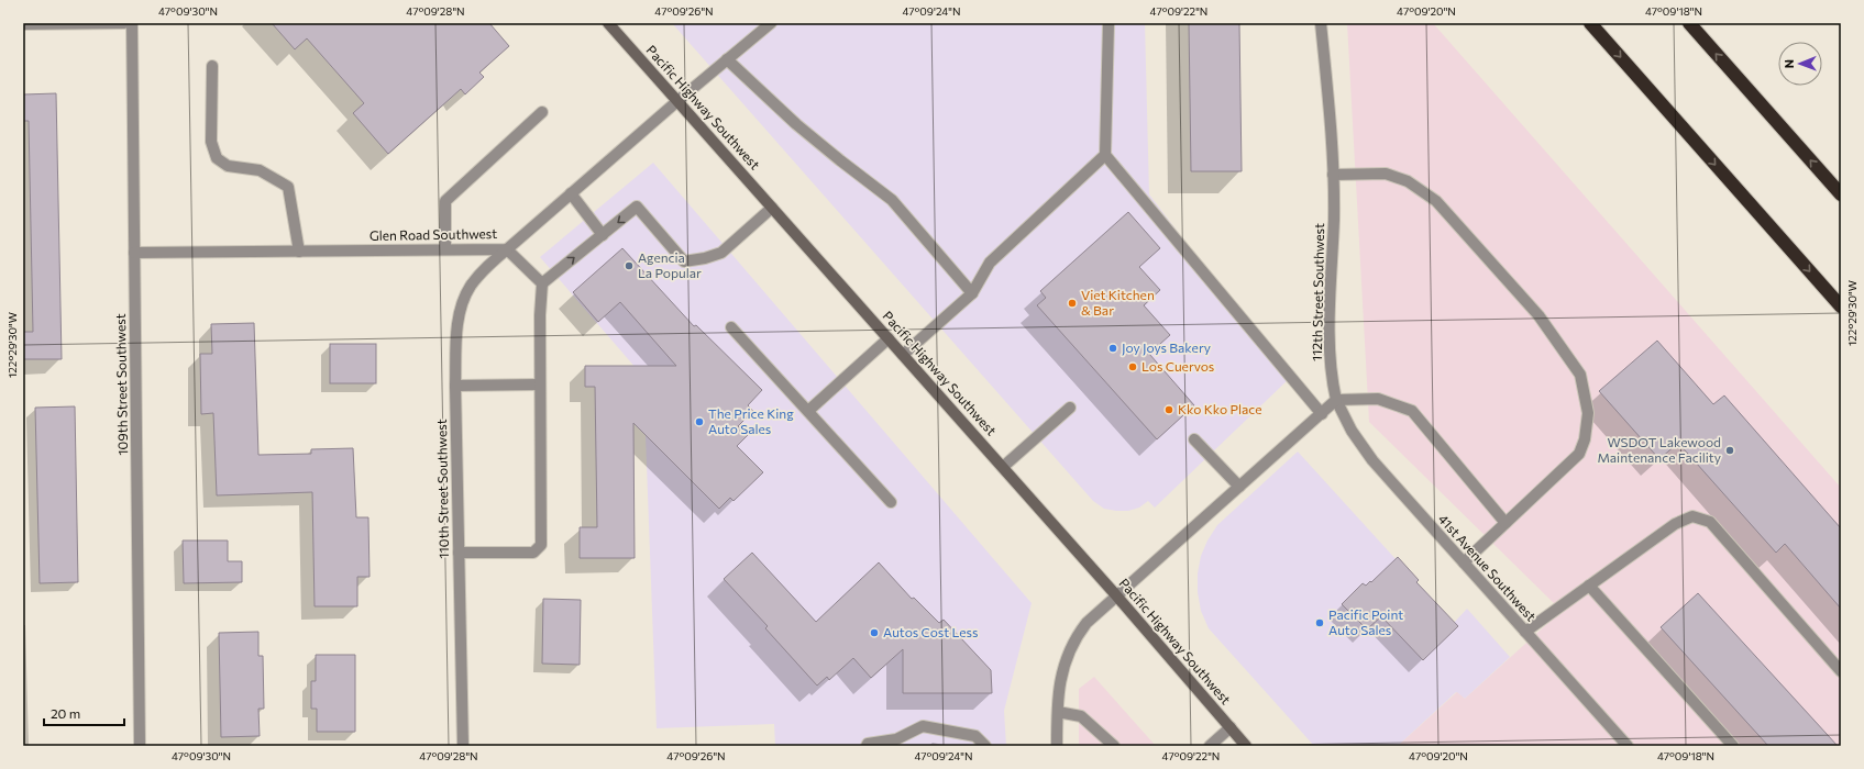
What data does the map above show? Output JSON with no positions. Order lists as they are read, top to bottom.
{
  "streets": {
    "main road": ["Pacific Highway Southwest"],
    "street": [
      "Glen Road Southwest",
      "112th Street Southwest",
      "109th Street Southwest",
      "110th Street Southwest",
      "41st Avenue Southwest"
    ]
  },
  "crossings": [
    ["Pacific Highway Southwest", "Glen Road Southwest"],
    ["Glen Road Southwest", "109th Street Southwest"],
    ["Glen Road Southwest", "110th Street Southwest"],
    ["112th Street Southwest", "41st Avenue Southwest"]
  ],
  "places": [
    "Agencia La Popular",
    "Viet Kitchen & Bar",
    "Joy Joys Bakery",
    "Los Cuervos",
    "Kko Kko Place",
    "The Price King Auto Sales",
    "WSDOT Lakewood Maintenance Facility",
    "Pacific Point Auto Sales",
    "Autos Cost Less"
  ],
  "scale_bar": "20 m",
  "north": "left",
  "coordinates": [
    "47°09'30\"N",
    "47°09'28\"N",
    "47°09'26\"N",
    "47°09'24\"N",
    "47°09'22\"N",
    "47°09'20\"N",
    "47°09'18\"N",
    "122°29'30\"W"
  ]
}
